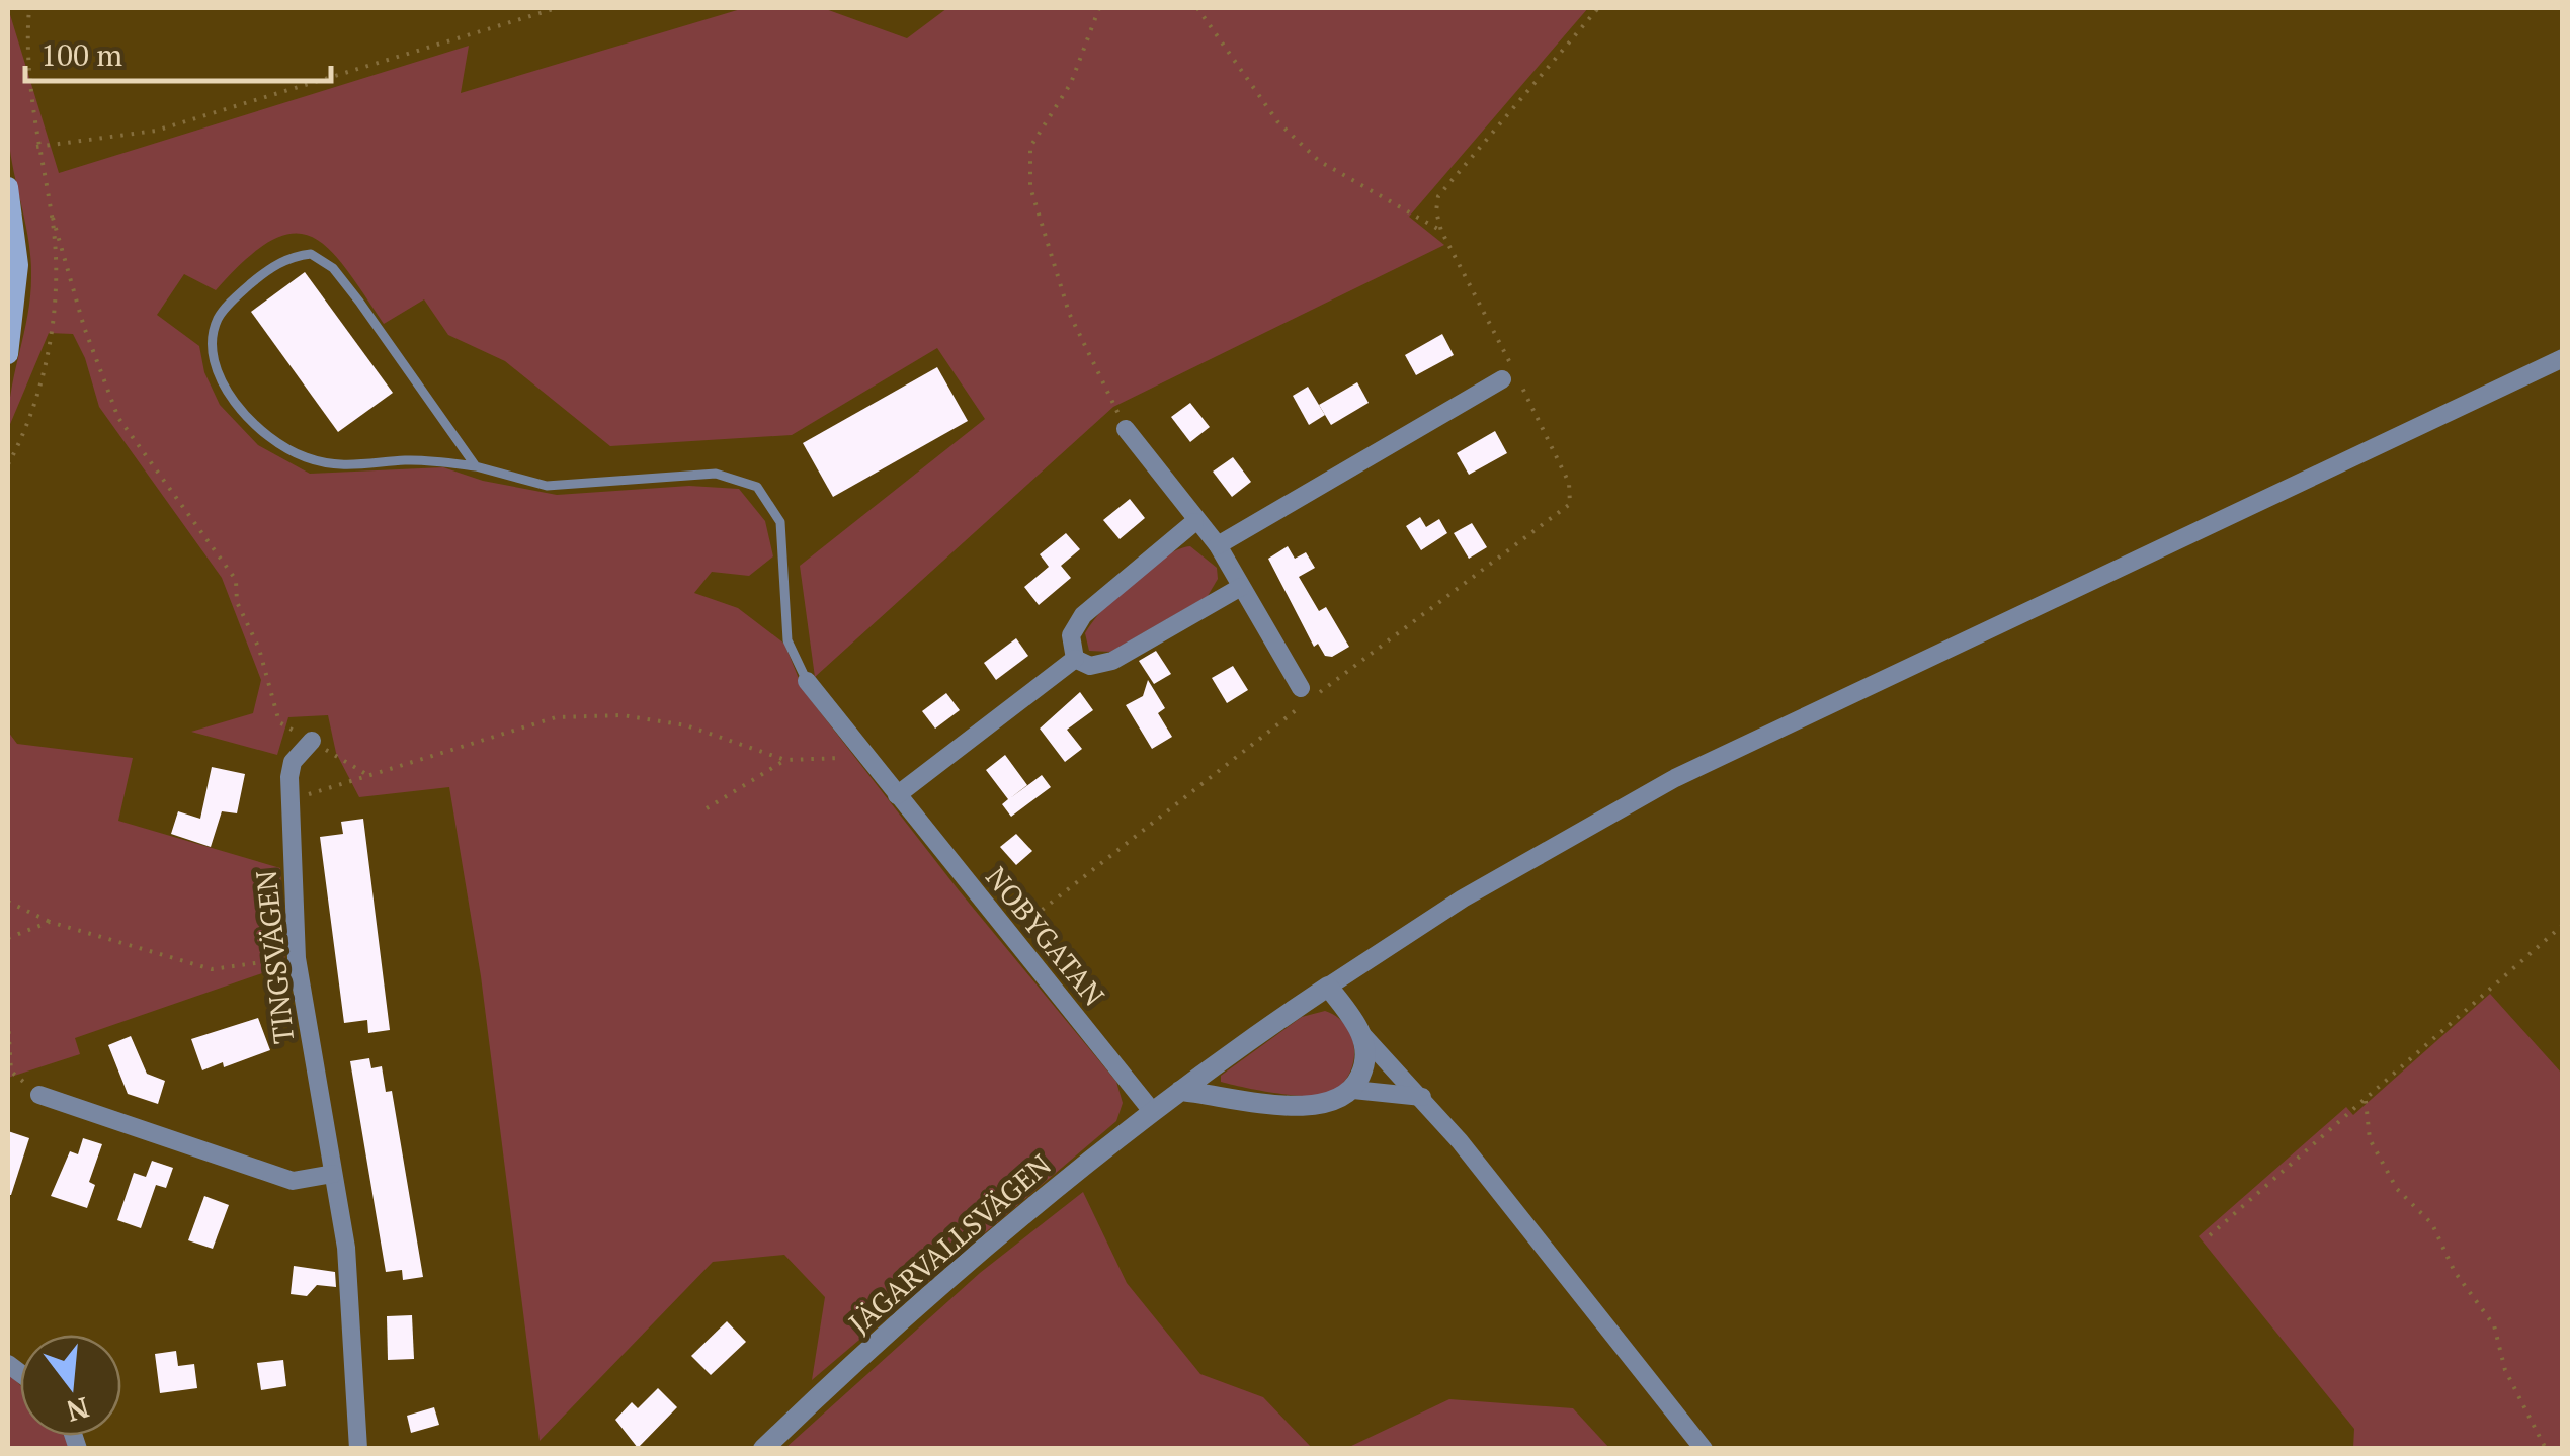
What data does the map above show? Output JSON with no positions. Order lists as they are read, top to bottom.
{
  "streets": {
    "street": ["NOBYGATAN", "TINGSVÄGEN", "JÄGARVALLSVÄGEN"]
  },
  "crossings": [
    ["NOBYGATAN", "JÄGARVALLSVÄGEN"]
  ],
  "scale_bar": "100 m",
  "north": "bottom"
}
